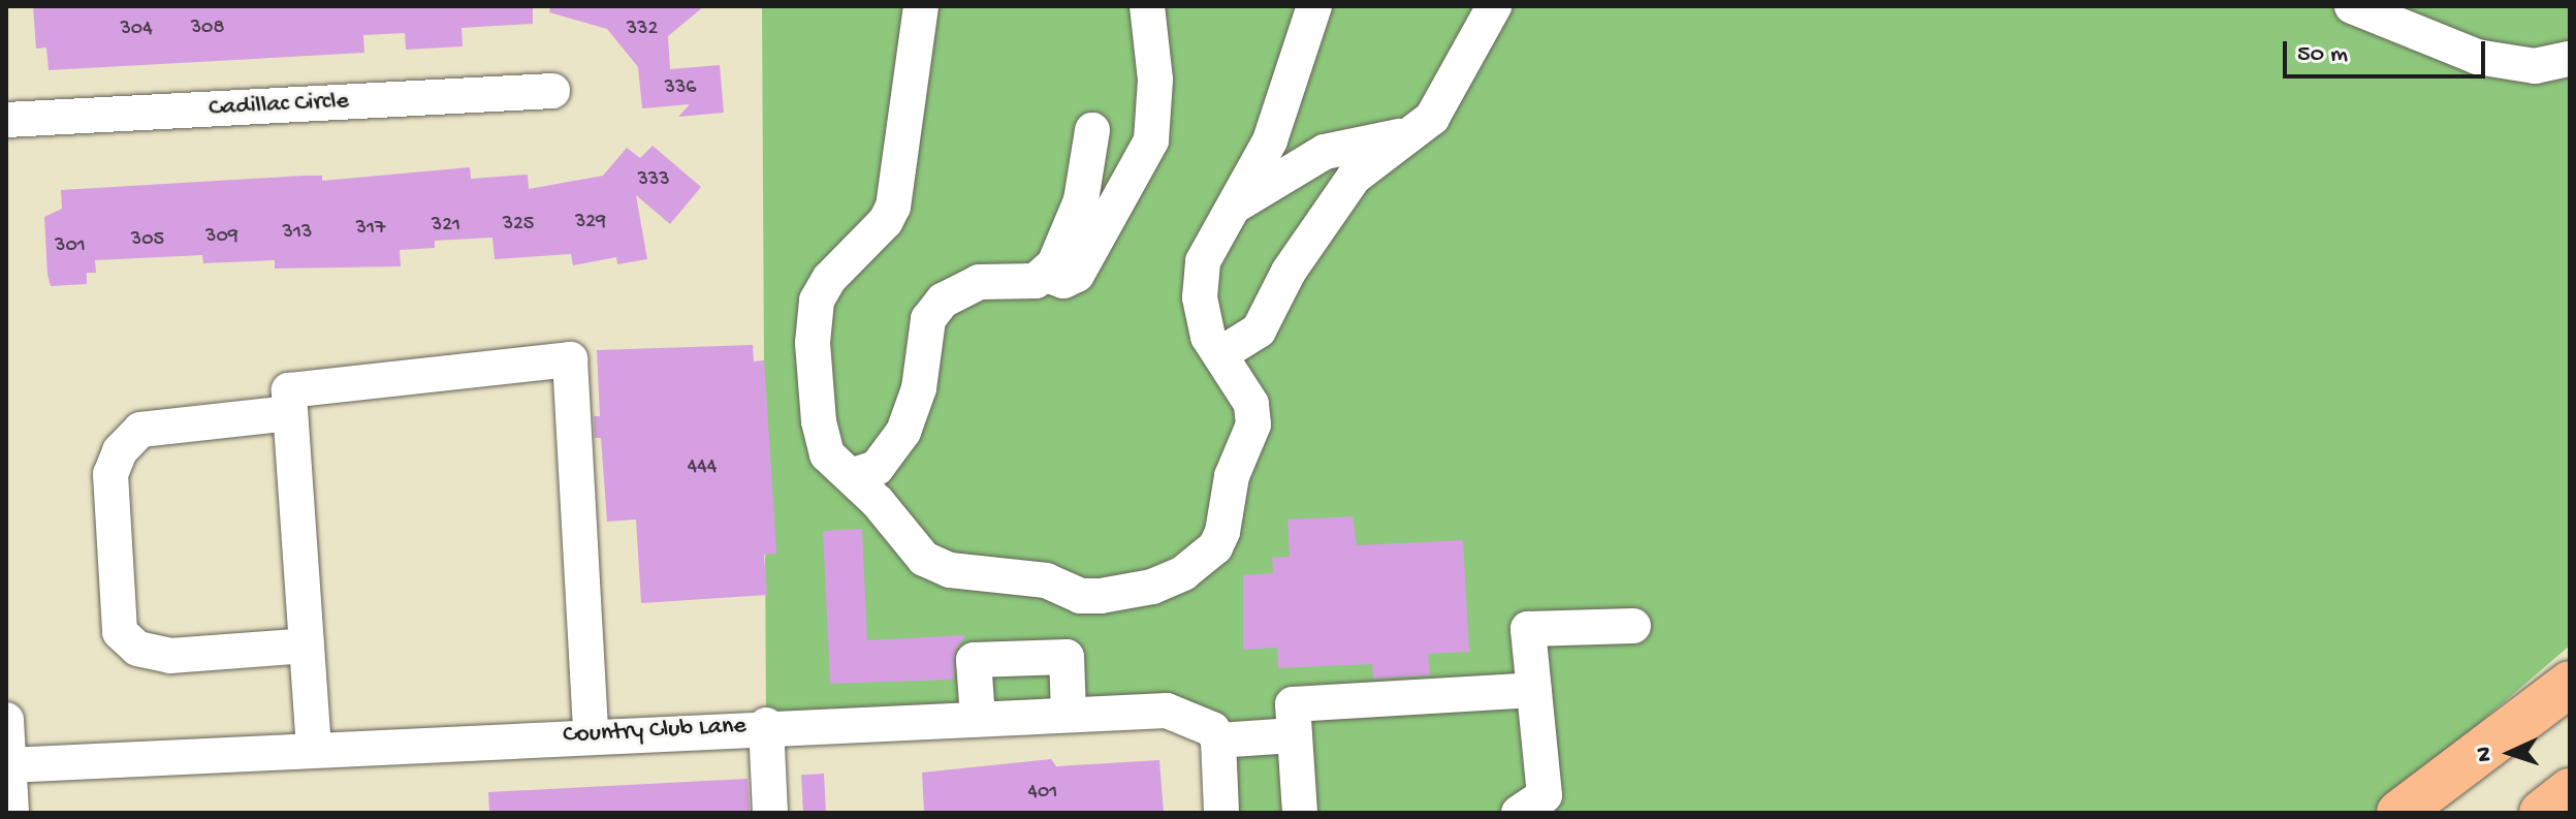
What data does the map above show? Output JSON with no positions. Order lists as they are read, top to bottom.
{
  "streets": {
    "street": ["Cadillac Circle", "Country Club Lane"]
  },
  "house_numbers": [
    "308",
    "304",
    "332",
    "336",
    "333",
    "329",
    "325",
    "321",
    "317",
    "313",
    "309",
    "305",
    "301",
    "444",
    "401"
  ],
  "scale_bar": "50 m",
  "north": "left"
}
